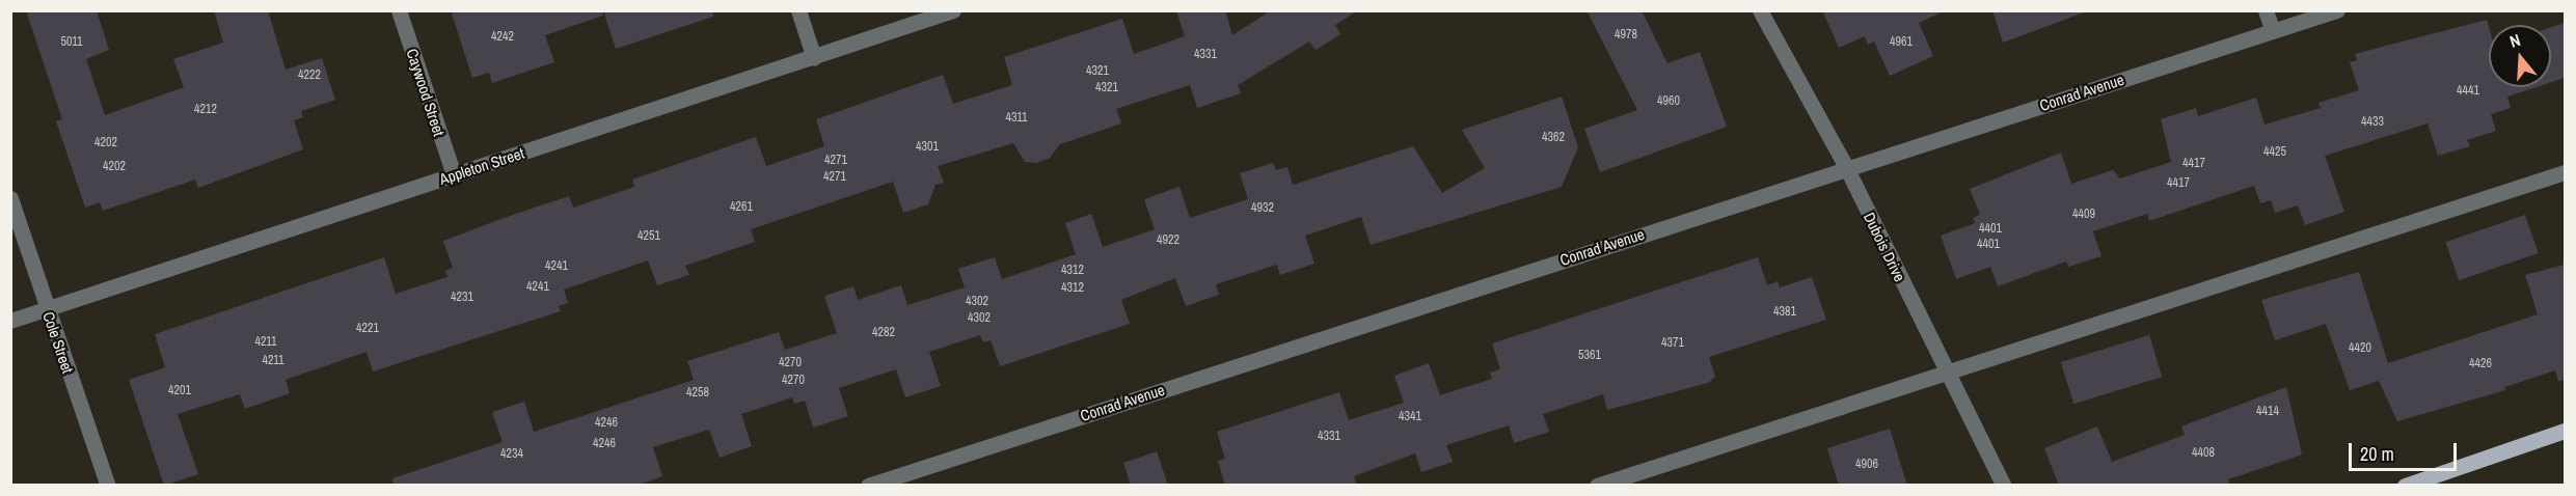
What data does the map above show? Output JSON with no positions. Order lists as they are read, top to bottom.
{
  "streets": {
    "street": [
      "Caywood Street",
      "Conrad Avenue",
      "Appleton Street",
      "Dubois Drive",
      "Cole Street"
    ]
  },
  "crossings": [
    ["Caywood Street", "Appleton Street"],
    ["Conrad Avenue", "Dubois Drive"],
    ["Appleton Street", "Cole Street"]
  ],
  "house_numbers": [
    "4978",
    "4242",
    "5011",
    "4961",
    "4331",
    "4321",
    "4222",
    "4321",
    "4441",
    "4960",
    "4212",
    "4311",
    "4433",
    "4362",
    "4202",
    "4301",
    "4425",
    "4271",
    "4417",
    "4202",
    "4271",
    "4417",
    "4261",
    "4932",
    "4409",
    "4401",
    "4251",
    "4922",
    "4401",
    "4241",
    "4312",
    "4241",
    "4312",
    "4231",
    "4302",
    "4381",
    "4302",
    "4221",
    "4282",
    "4211",
    "4371",
    "4420",
    "5361",
    "4211",
    "4270",
    "4426",
    "4270",
    "4201",
    "4258",
    "4414",
    "4341",
    "4246",
    "4331",
    "4246",
    "4408",
    "4234",
    "4906"
  ],
  "scale_bar": "20 m",
  "north": "top"
}
